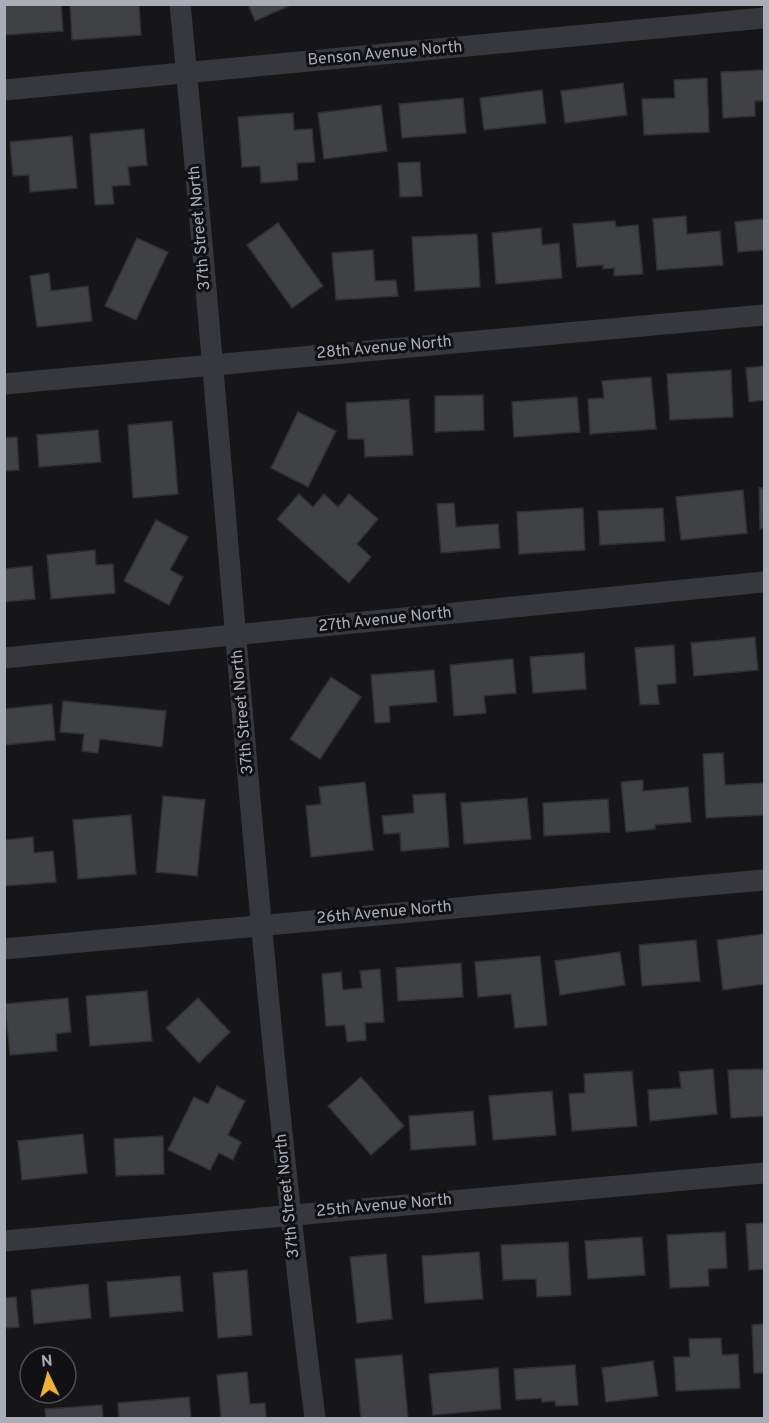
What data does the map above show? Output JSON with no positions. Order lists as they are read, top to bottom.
{
  "streets": {
    "street": [
      "Benson Avenue North",
      "37th Street North",
      "28th Avenue North",
      "27th Avenue North",
      "26th Avenue North",
      "25th Avenue North"
    ]
  },
  "crossings": [
    ["Benson Avenue North", "37th Street North"],
    ["37th Street North", "28th Avenue North"],
    ["37th Street North", "27th Avenue North"],
    ["37th Street North", "26th Avenue North"],
    ["37th Street North", "25th Avenue North"]
  ],
  "north": "top"
}
